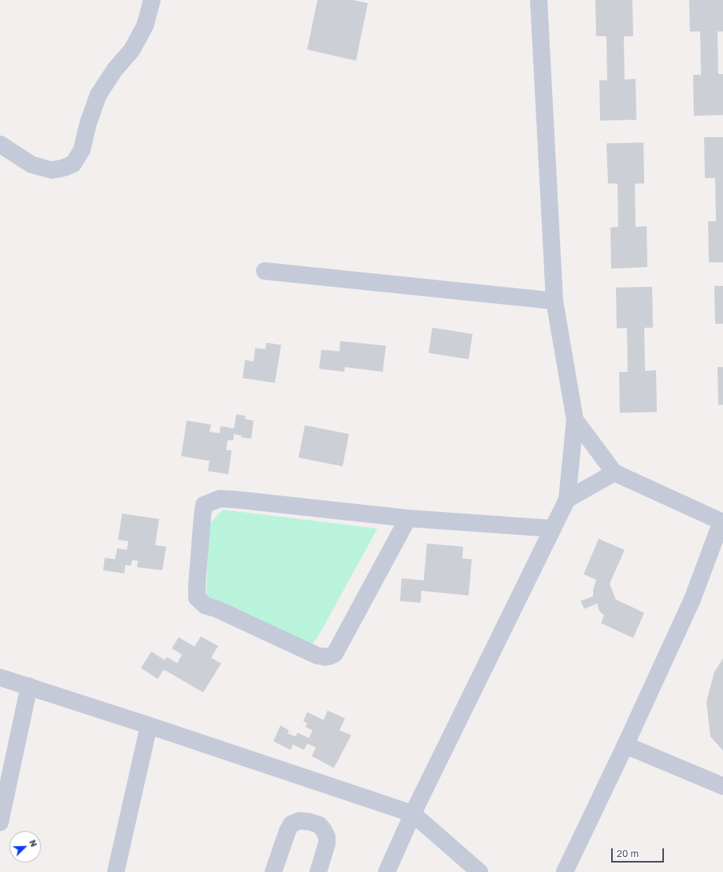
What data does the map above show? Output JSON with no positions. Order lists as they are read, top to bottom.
{
  "scale_bar": "20 m",
  "north": "top right"
}
